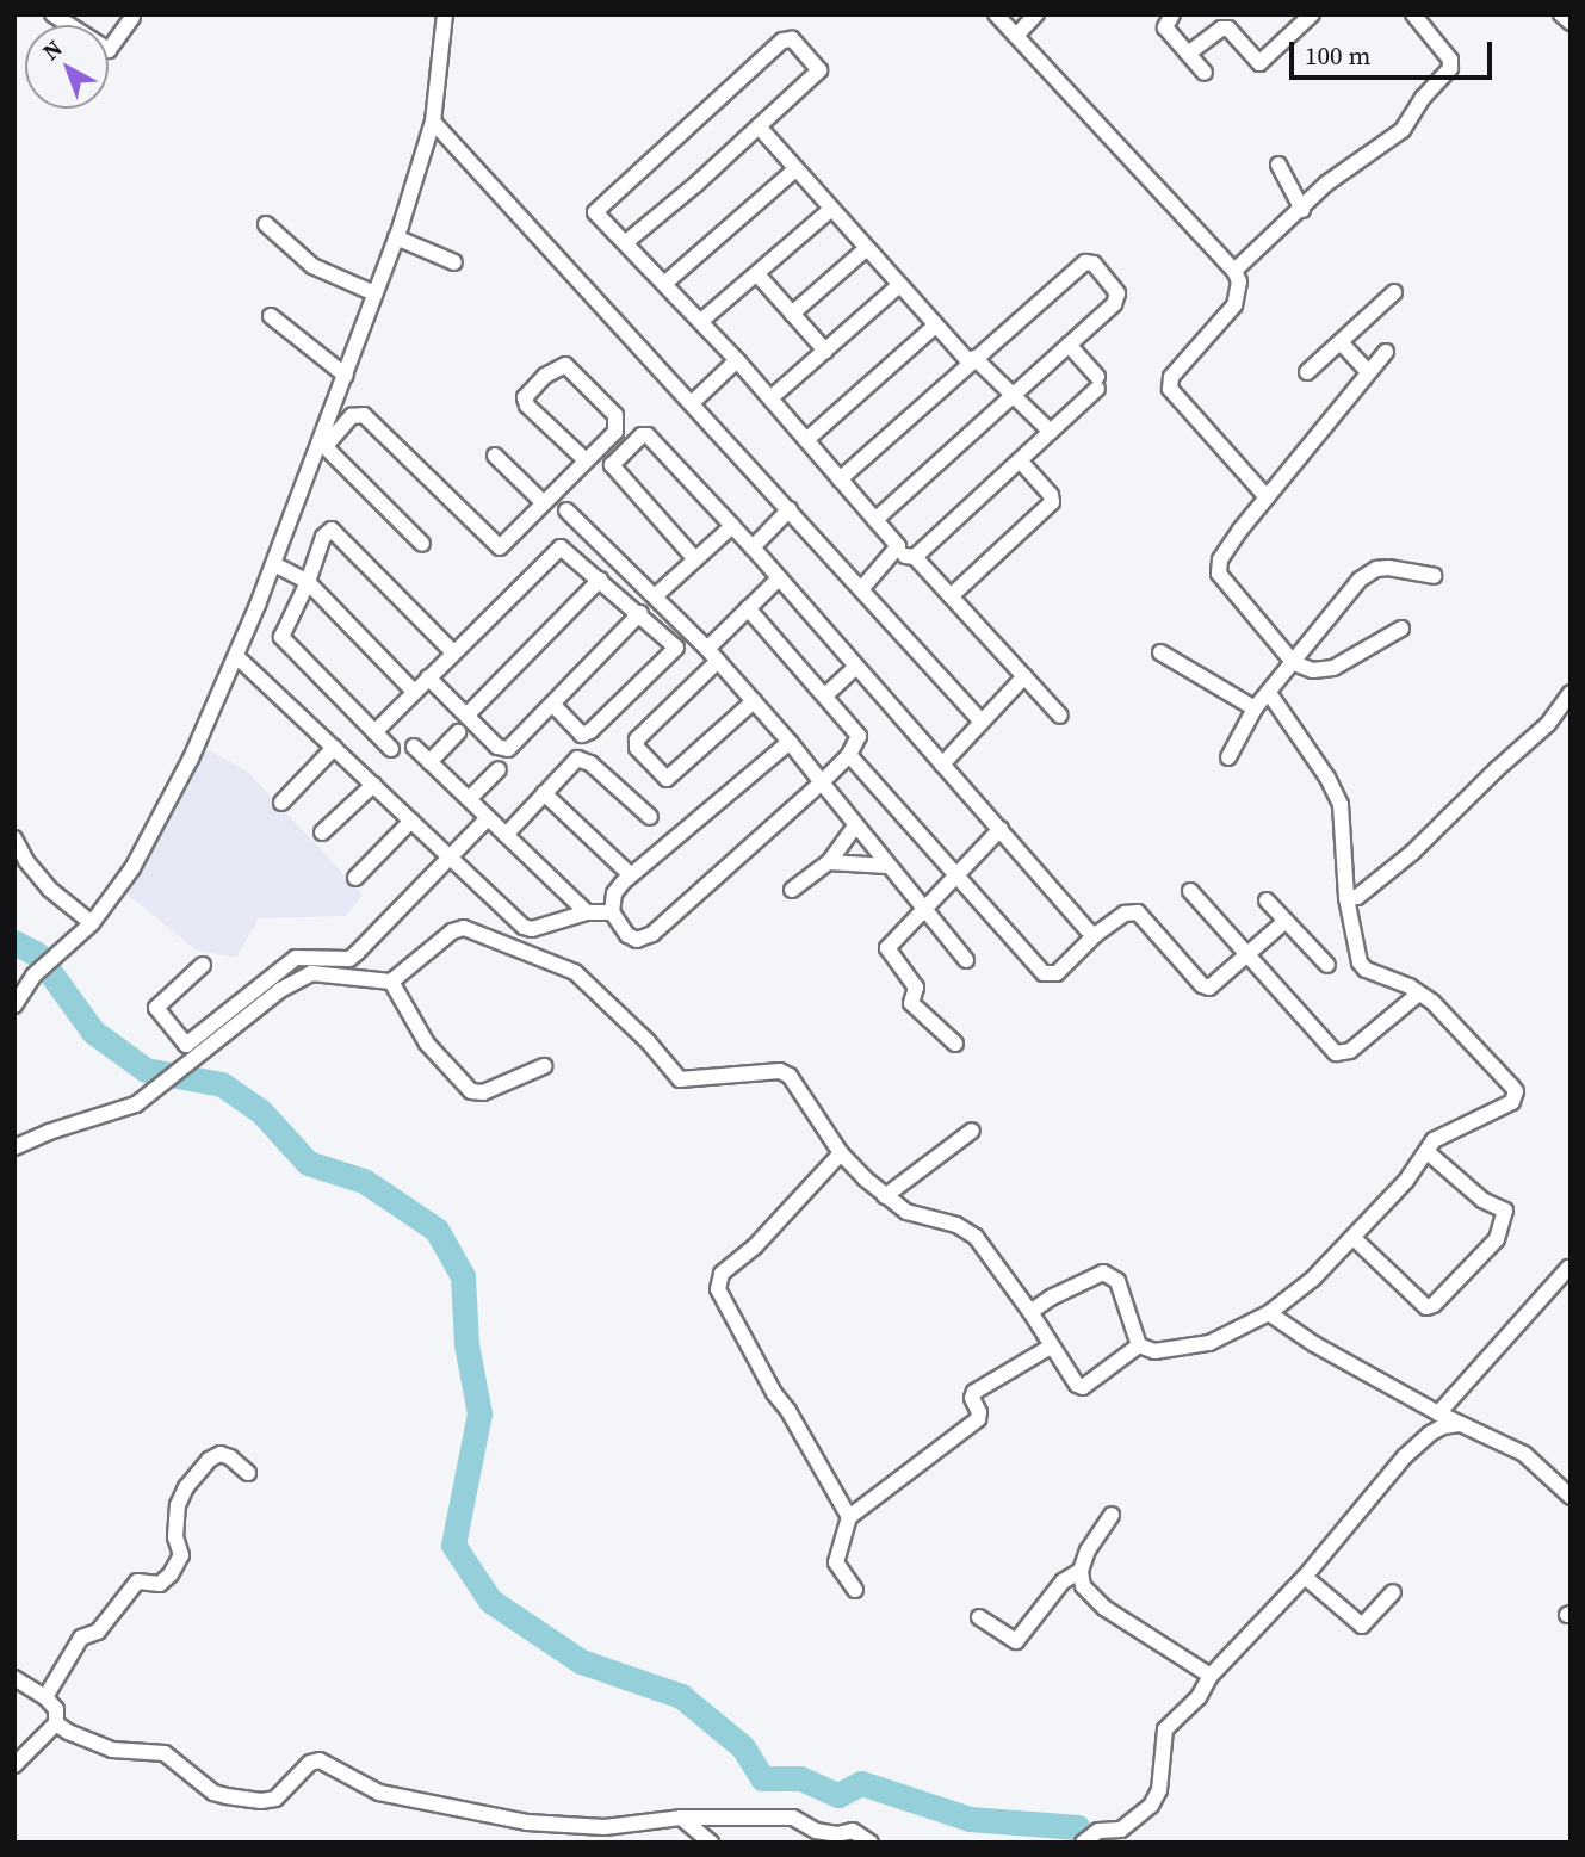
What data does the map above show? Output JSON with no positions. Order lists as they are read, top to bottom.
{
  "scale_bar": "100 m",
  "north": "top left"
}
